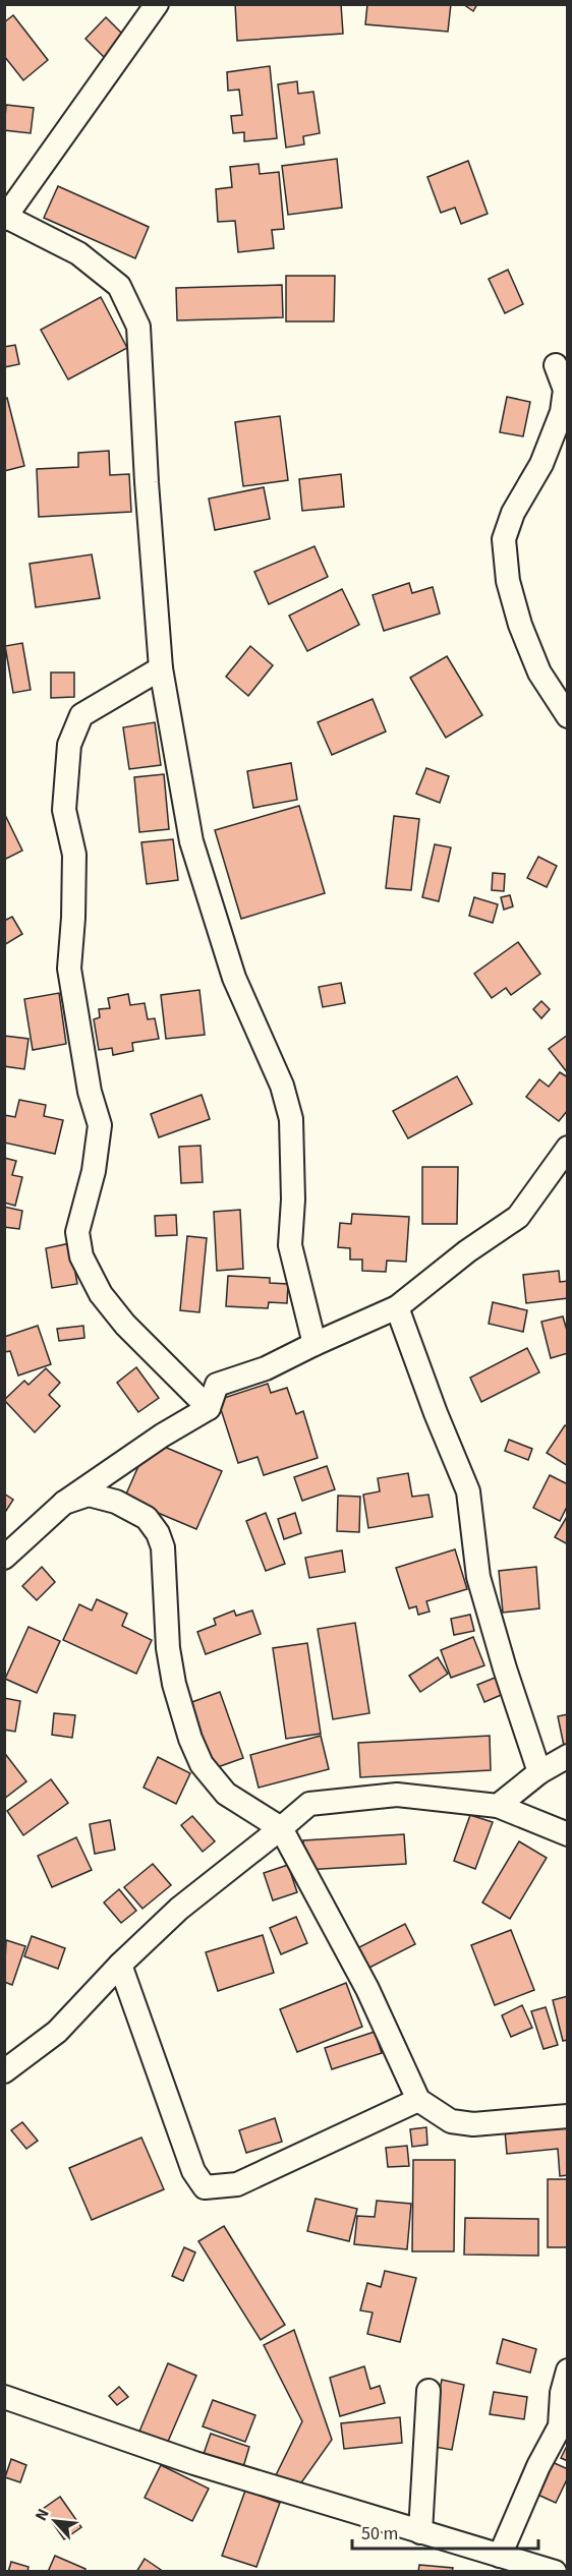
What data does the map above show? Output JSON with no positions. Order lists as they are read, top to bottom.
{
  "scale_bar": "50 m",
  "north": "top left"
}
